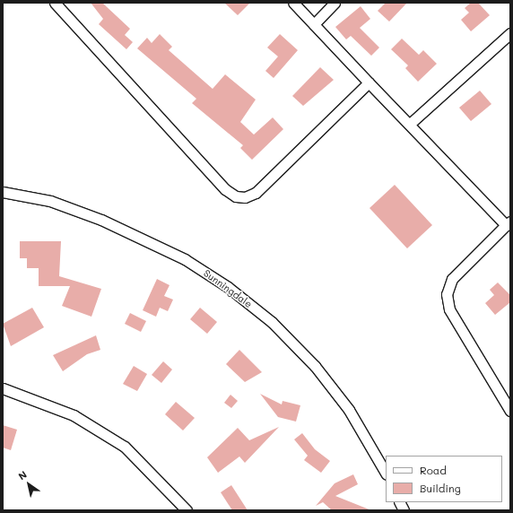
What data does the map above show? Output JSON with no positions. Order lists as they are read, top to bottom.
{
  "streets": {
    "street": ["Sunningdale"]
  },
  "legend": ["Road", "Building"],
  "north": "top left"
}
